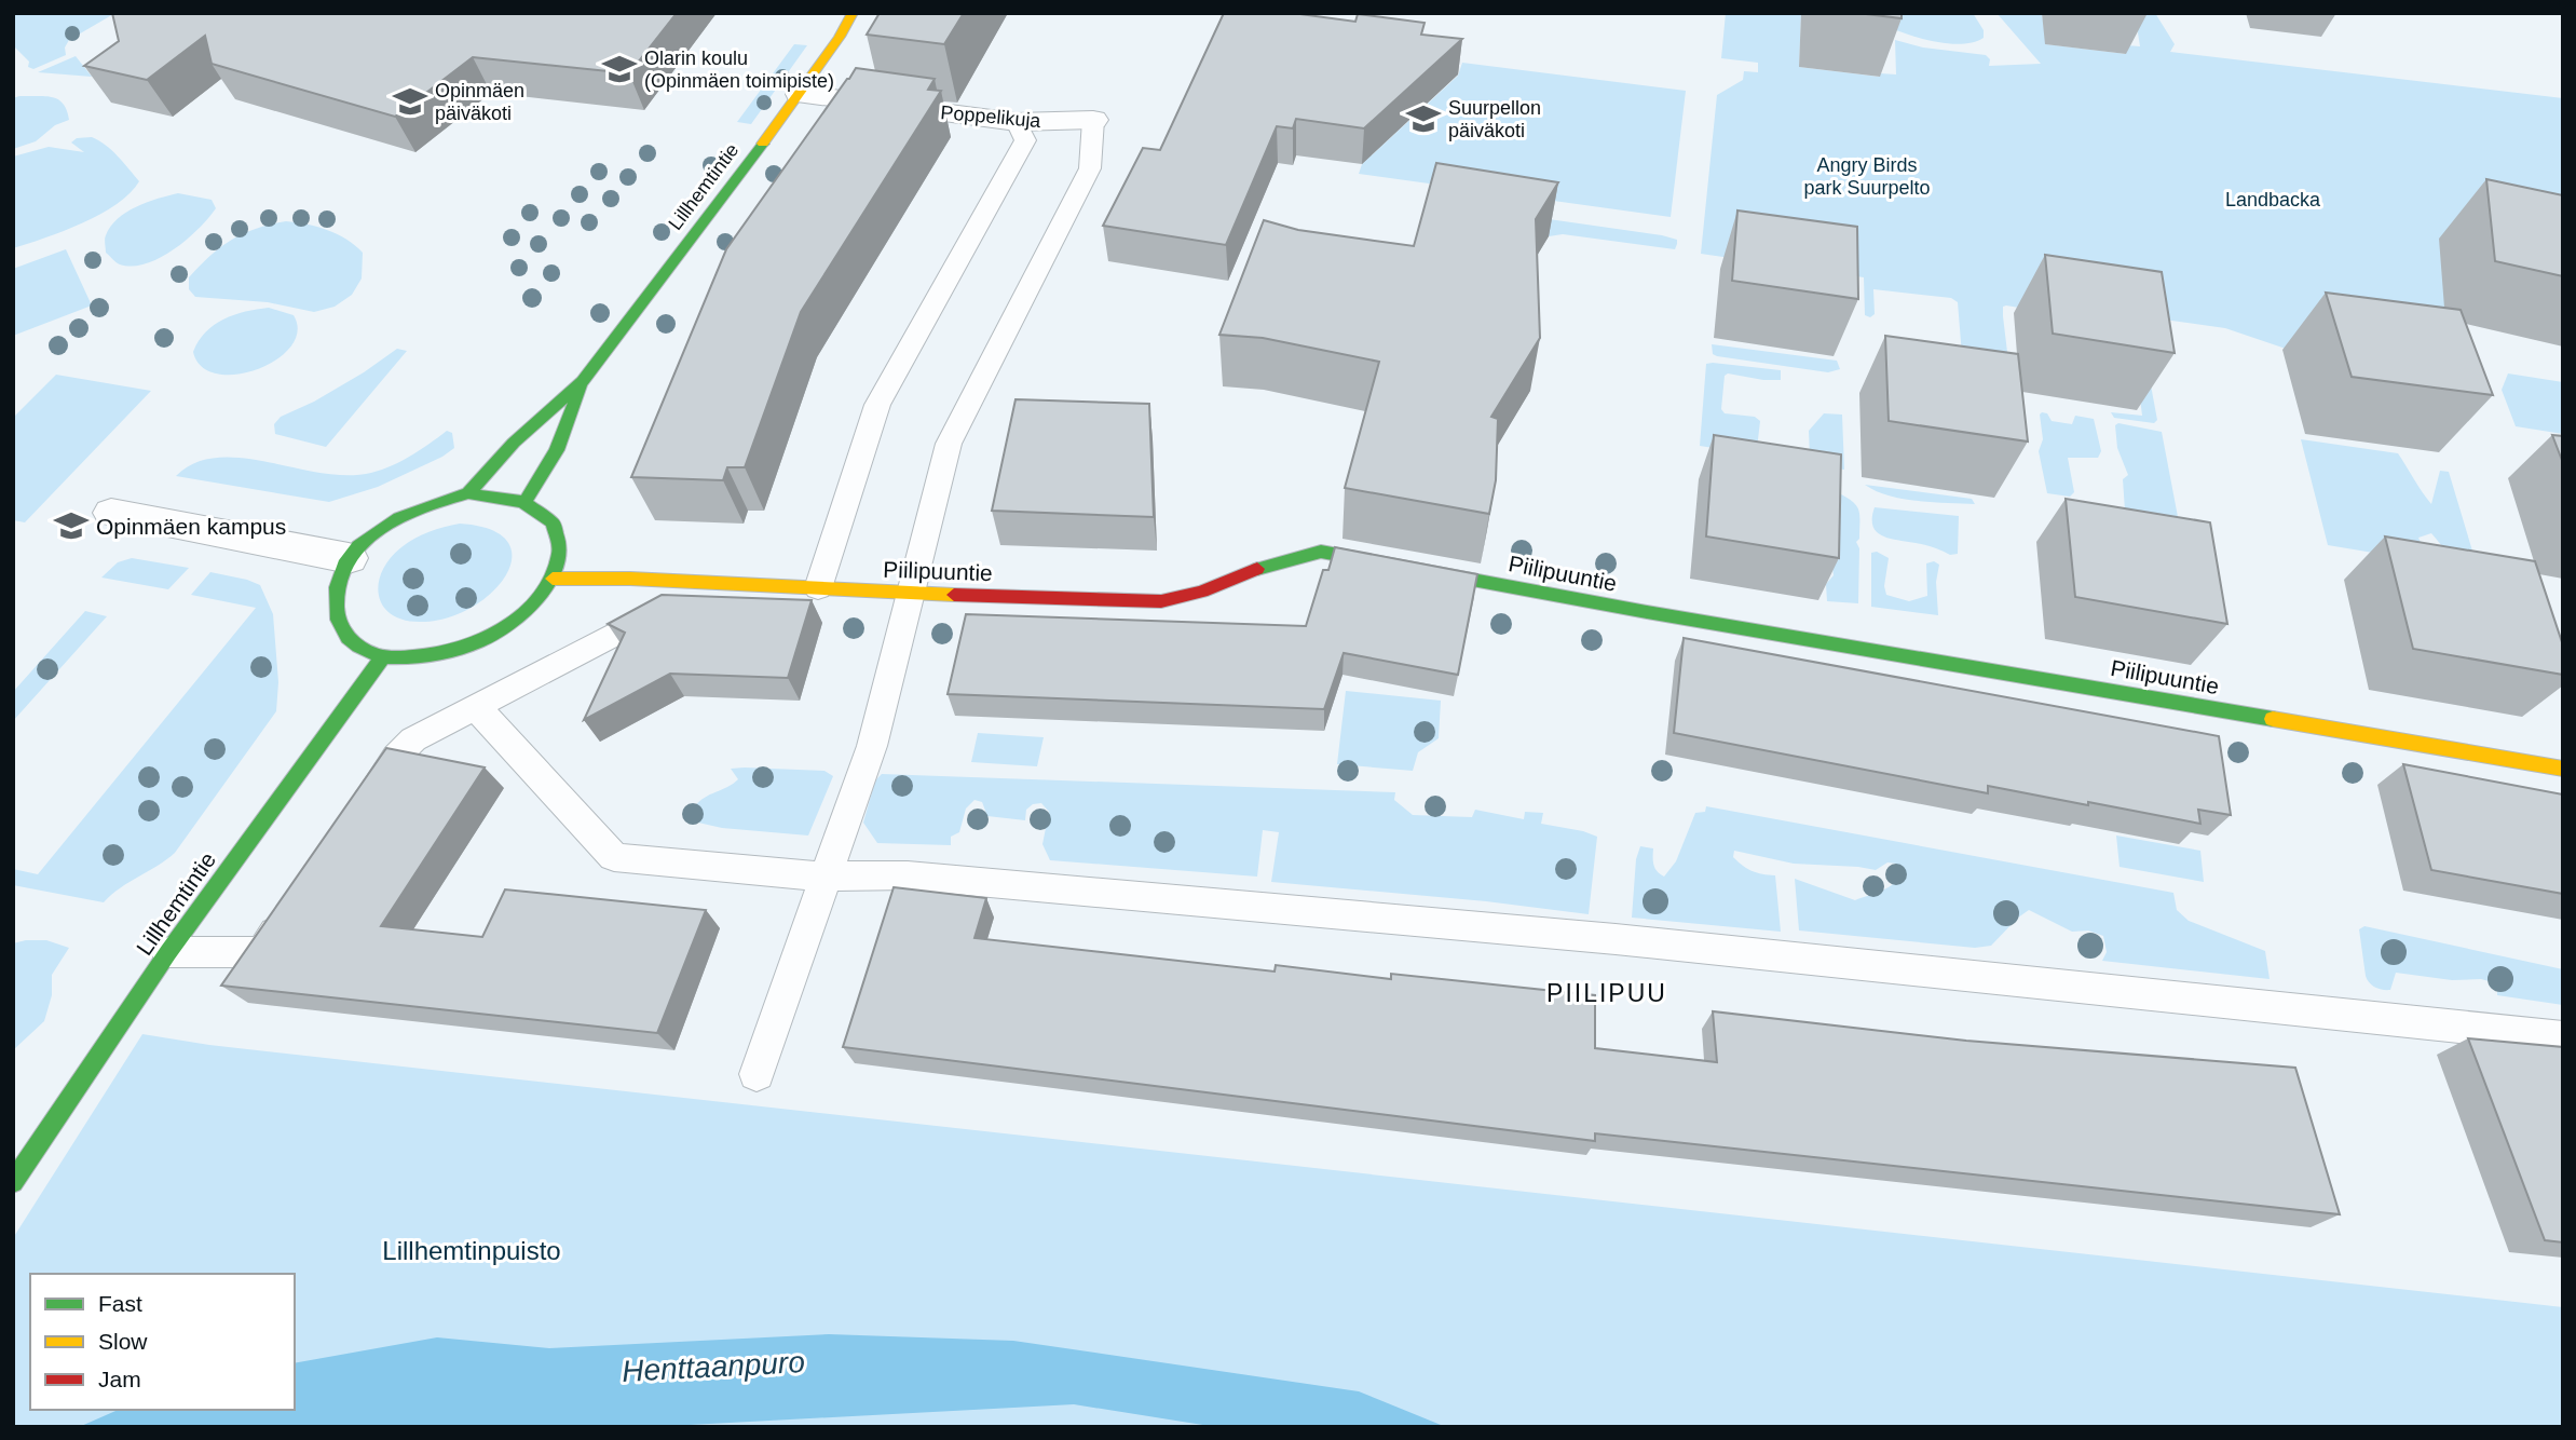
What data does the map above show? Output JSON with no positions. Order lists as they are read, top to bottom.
{
  "streets": {
    "main road": ["Lillhemtintie", "Piilipuuntie"],
    "street": ["Poppelikuja"]
  },
  "crossings": [
    ["Poppelikuja", "Lillhemtintie"],
    ["Lillhemtintie", "Piilipuuntie"]
  ],
  "districts": ["PIILIPUU"],
  "water": ["Henttaanpuro"],
  "parks": ["Angry Birds park Suurpelto", "Landbacka", "Lillhemtinpuisto"],
  "places": {
    "school or university": [
      "Olarin koulu (Opinmäen toimipiste)",
      "Opinmäen päiväkoti",
      "Suurpellon päiväkoti",
      "Opinmäen kampus"
    ]
  },
  "legend": ["Fast", "Slow", "Jam"]
}
